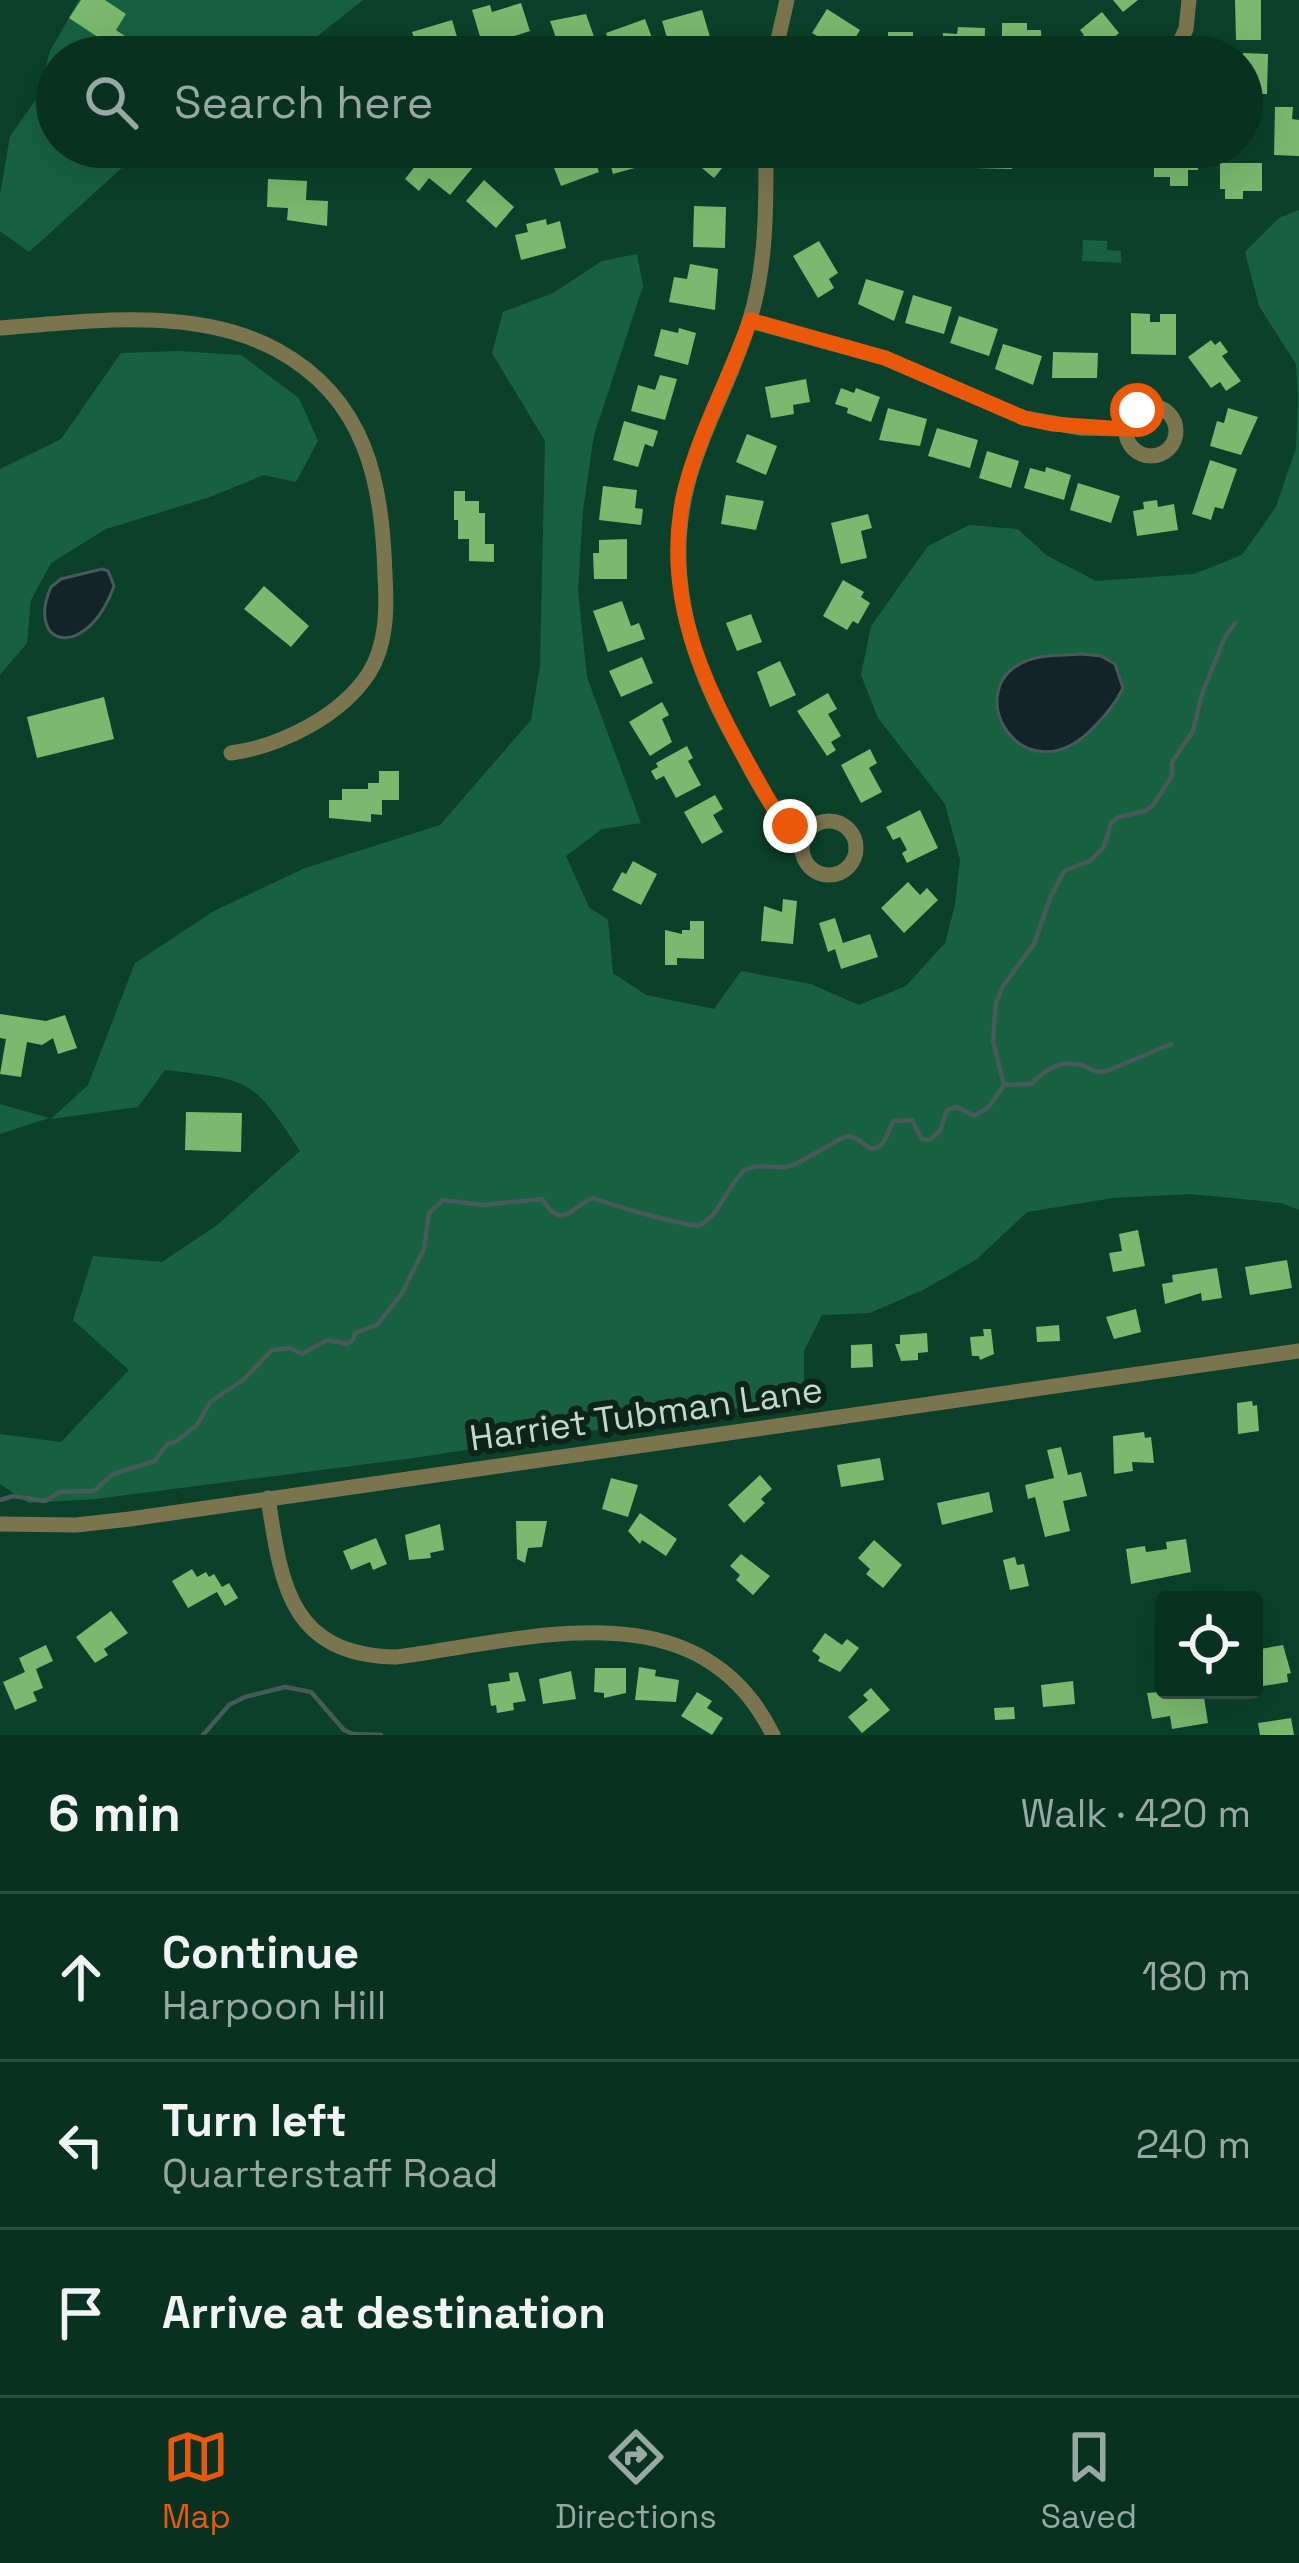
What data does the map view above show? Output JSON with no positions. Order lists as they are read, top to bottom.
{
  "streets": {
    "street": ["Harriet Tubman Lane"]
  },
  "page": {
    "search": "Search here",
    "heading": ["6 min", "Walk · 420 m"],
    "list": [
      ["Continue", "Harpoon Hill", "180 m"],
      ["Turn left", "Quarterstaff Road", "240 m"],
      "Arrive at destination"
    ],
    "nav": ["Map", "Directions", "Saved"]
  }
}
